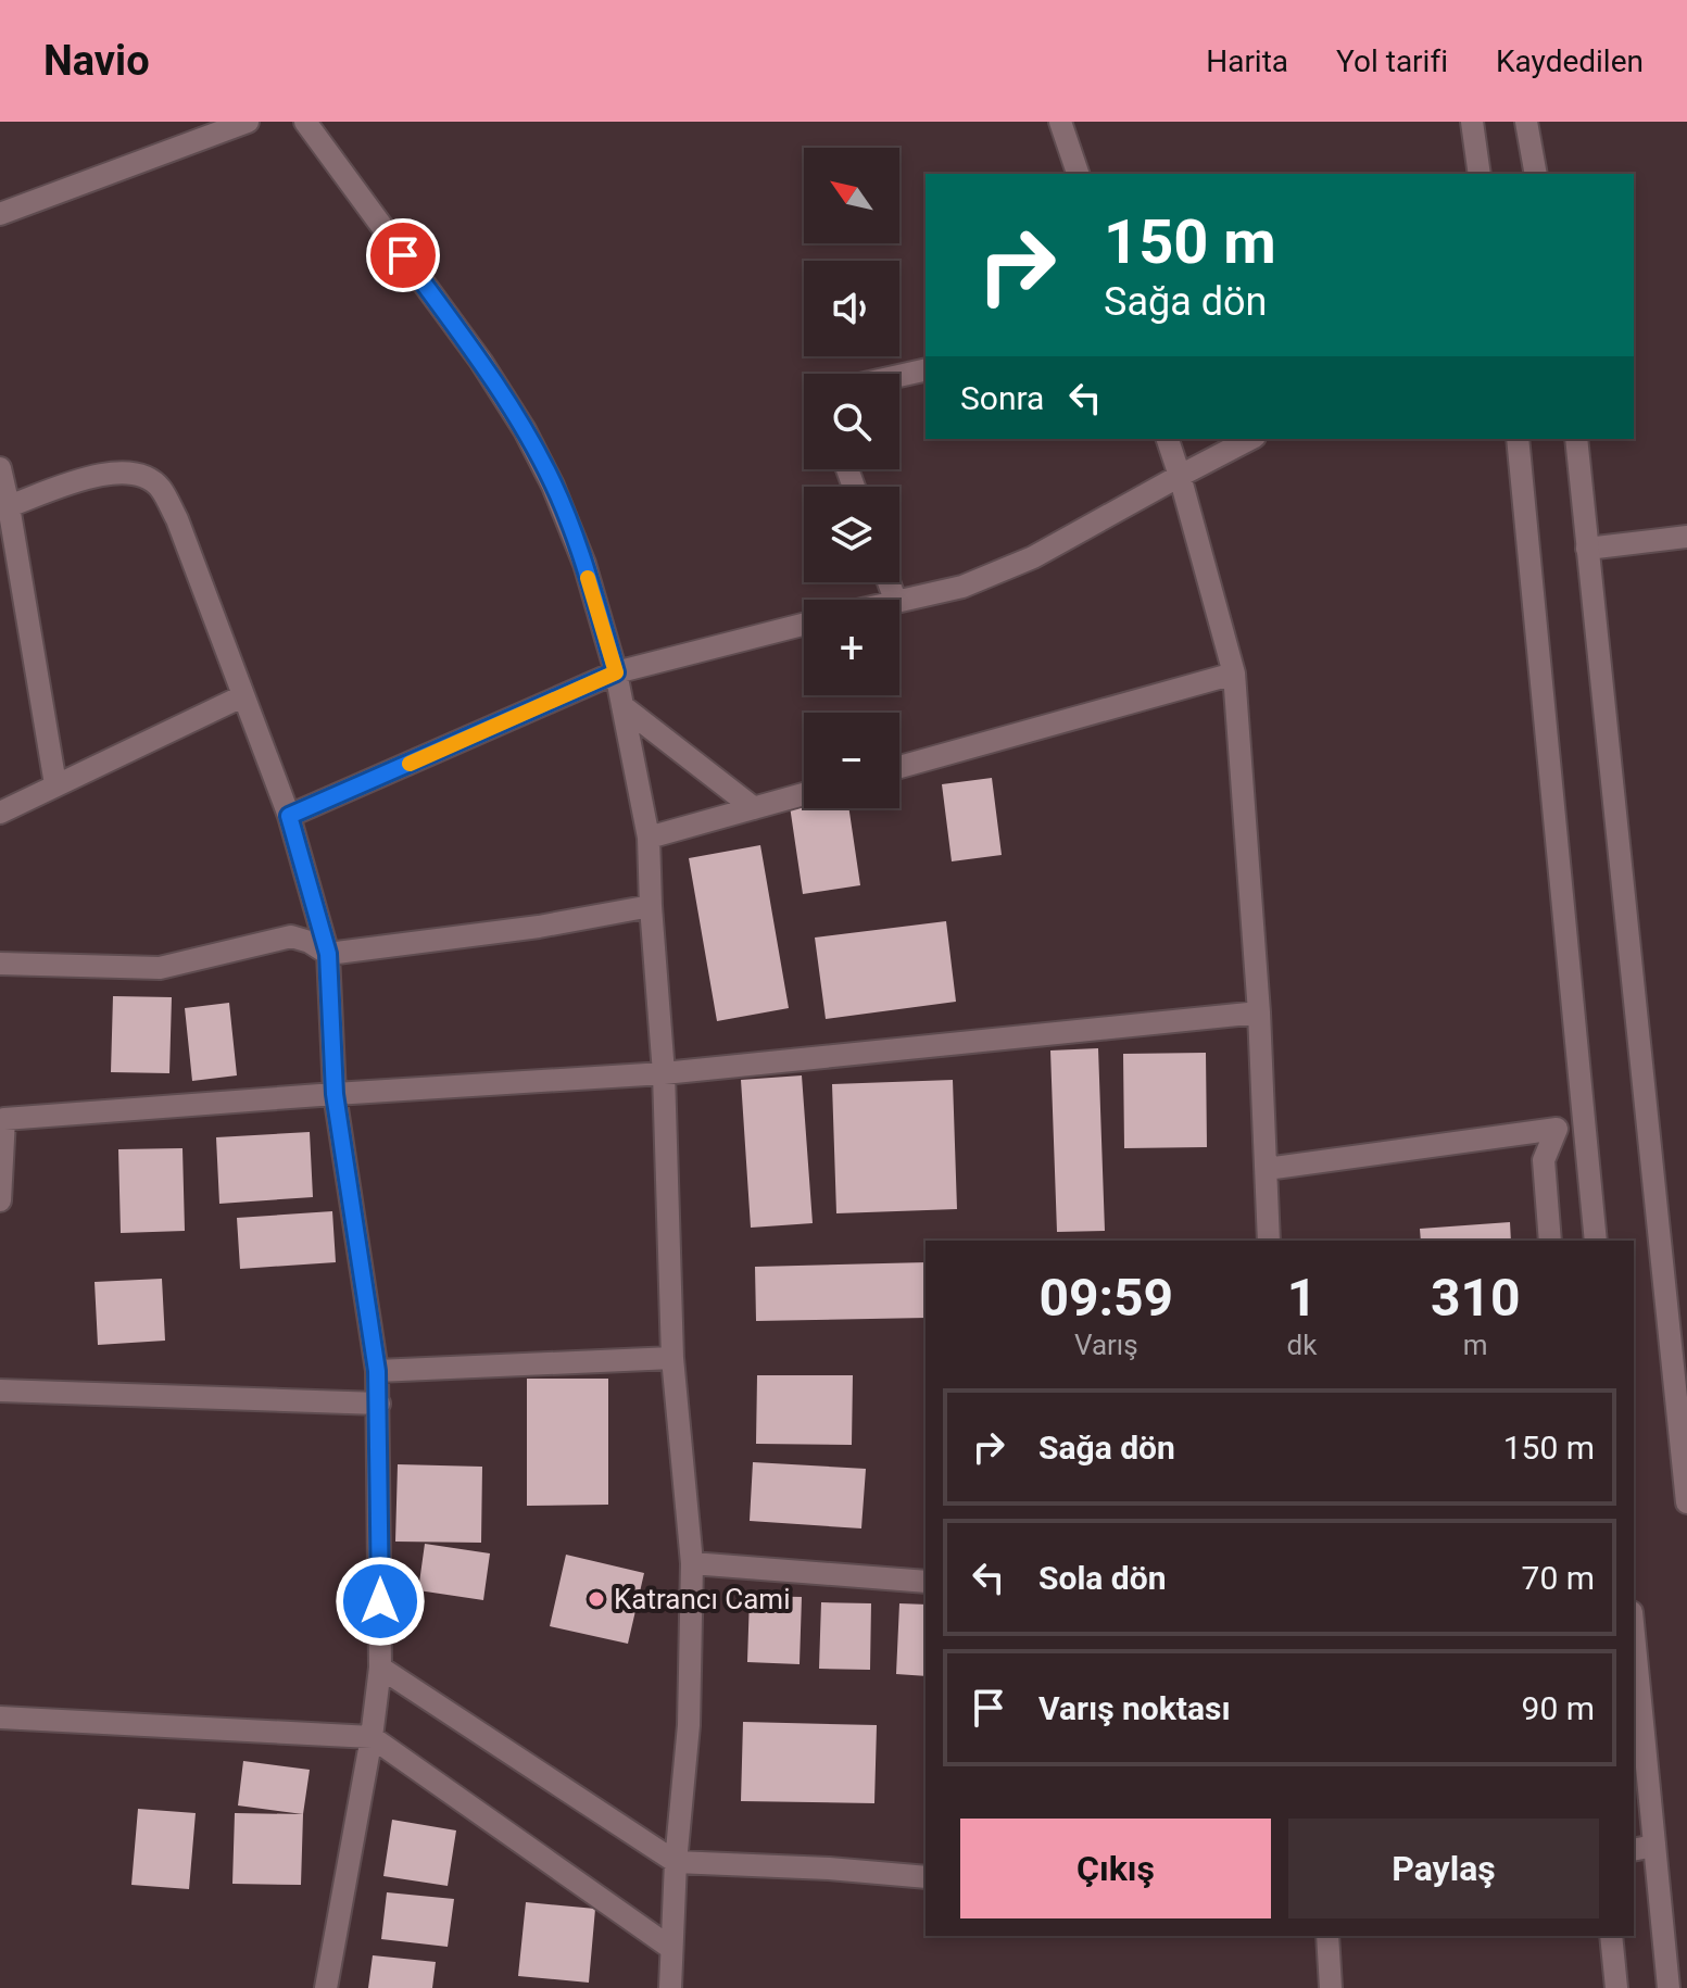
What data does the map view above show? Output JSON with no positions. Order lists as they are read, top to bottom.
{
  "places": ["Katrancı Cami"],
  "north": "top left",
  "page": {
    "header": "Navio",
    "nav": ["Harita", "Yol tarifi", "Kaydedilen"],
    "map_buttons": ["+", "−"],
    "turn": ["150 m", "Sağa dön"],
    "then": "Sonra",
    "eta": [
      "09:59",
      "Varış",
      "1",
      "dk",
      "310",
      "m"
    ],
    "list": [
      {
        "name": "Sağa dön",
        "value": "150 m"
      },
      {
        "name": "Sola dön",
        "value": "70 m"
      },
      {
        "name": "Varış noktası",
        "value": "90 m"
      }
    ],
    "buttons": ["Çıkış", "Paylaş"]
  }
}
